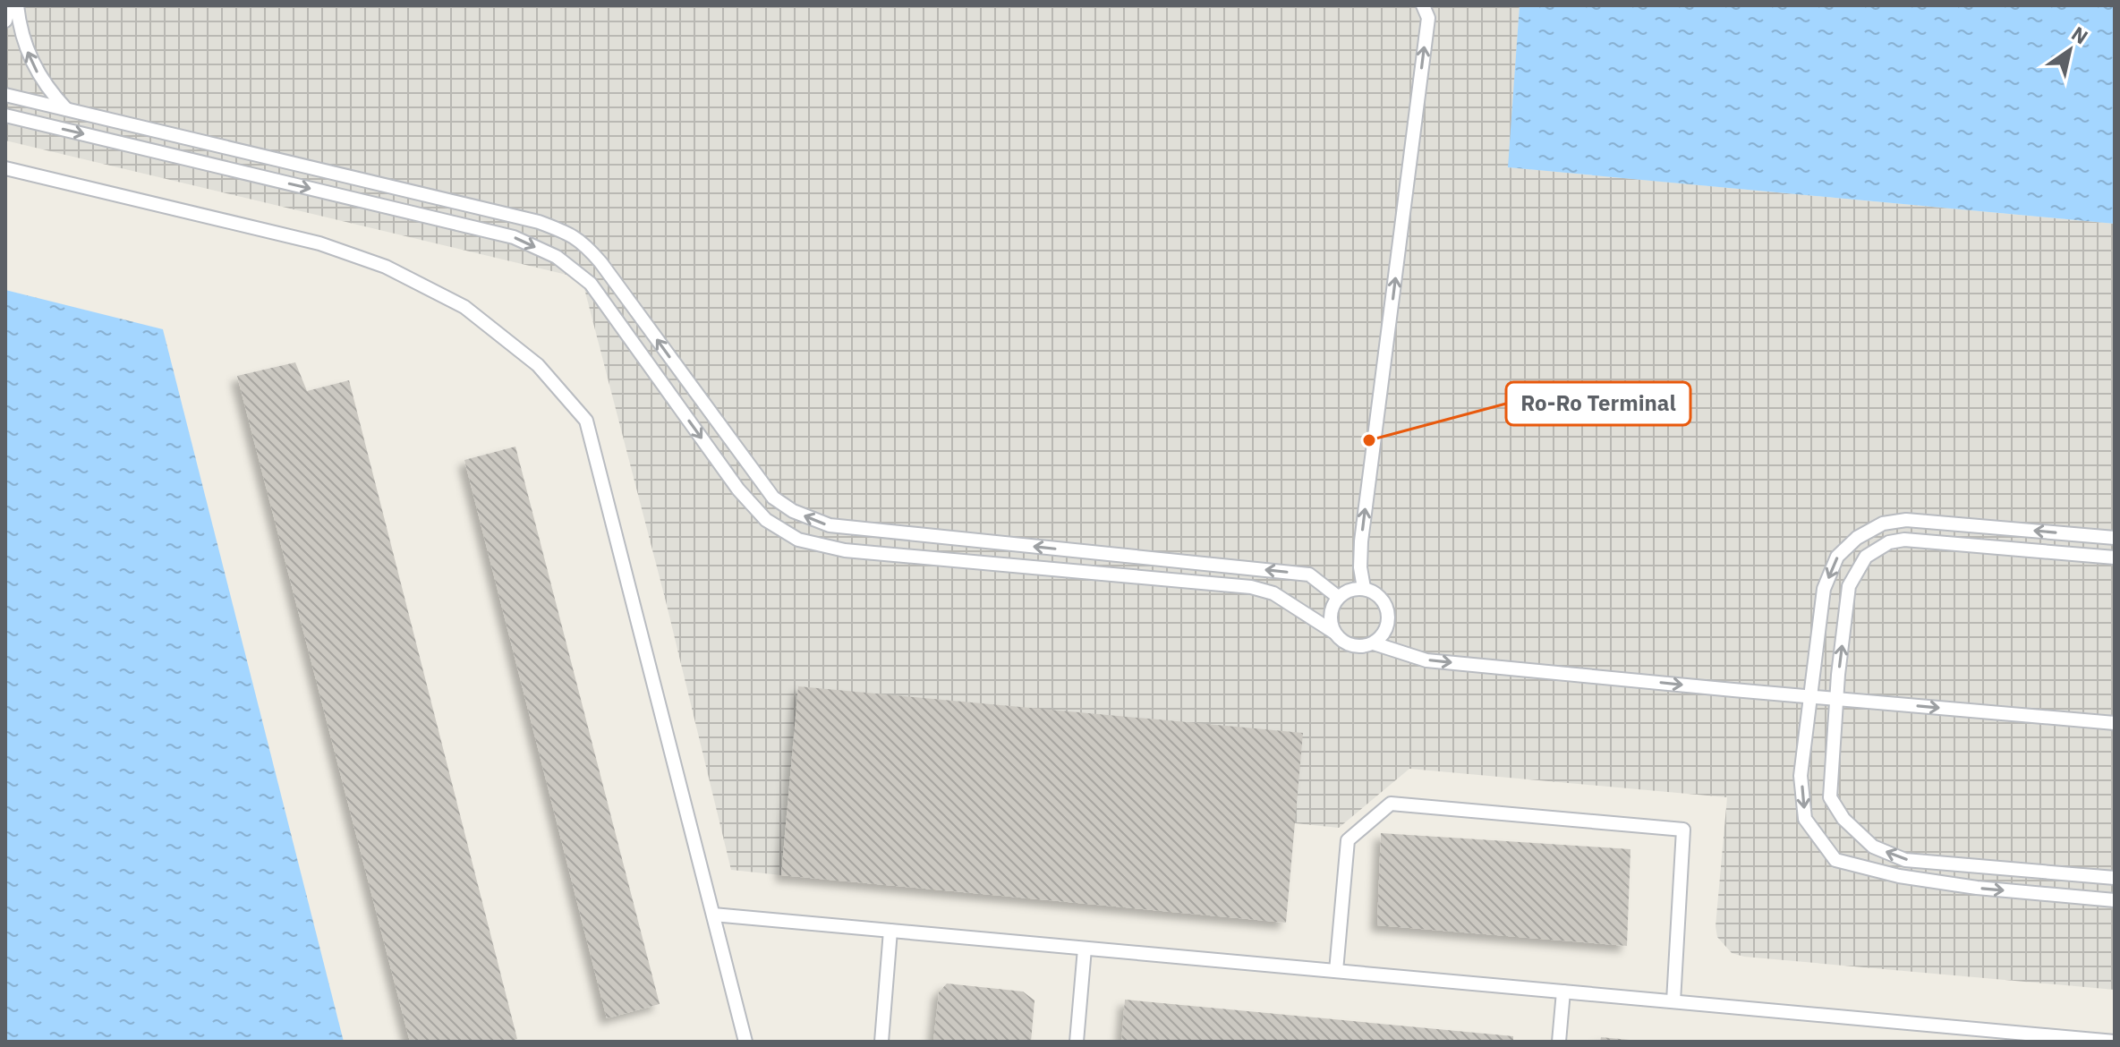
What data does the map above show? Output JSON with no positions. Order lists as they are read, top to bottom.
{
  "places": ["Ro-Ro Terminal"],
  "north": "top right"
}
